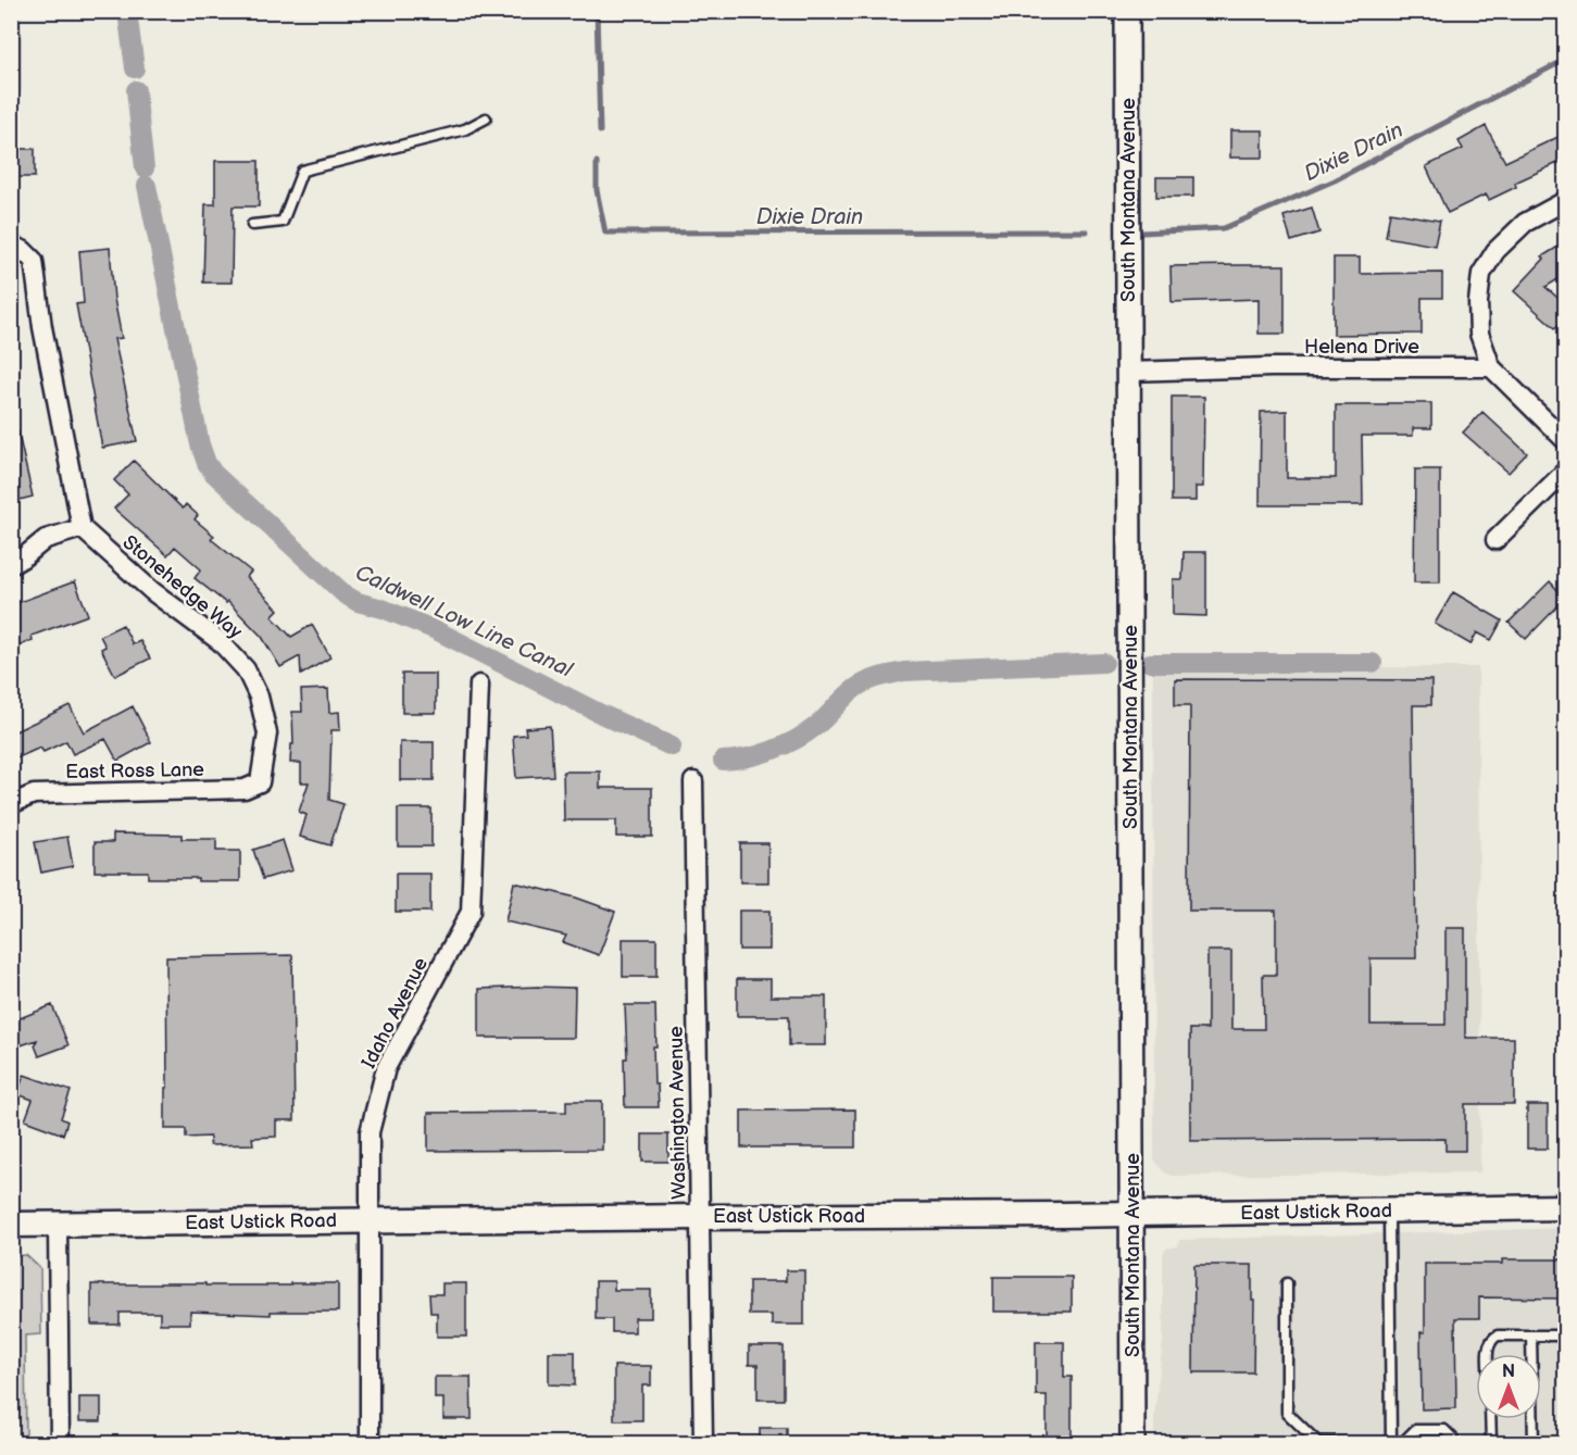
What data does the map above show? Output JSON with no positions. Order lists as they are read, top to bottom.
{
  "streets": {
    "main road": ["East Ustick Road"],
    "street": [
      "South Montana Avenue",
      "Helena Drive",
      "Stonehedge Way",
      "East Ross Lane",
      "Idaho Avenue",
      "Washington Avenue"
    ]
  },
  "crossings": [
    ["South Montana Avenue", "Helena Drive"],
    ["South Montana Avenue", "East Ustick Road"],
    ["Stonehedge Way", "East Ross Lane"],
    ["Idaho Avenue", "East Ustick Road"],
    ["Washington Avenue", "East Ustick Road"]
  ],
  "water": ["Dixie Drain", "Caldwell Low Line Canal"],
  "north": "top"
}
